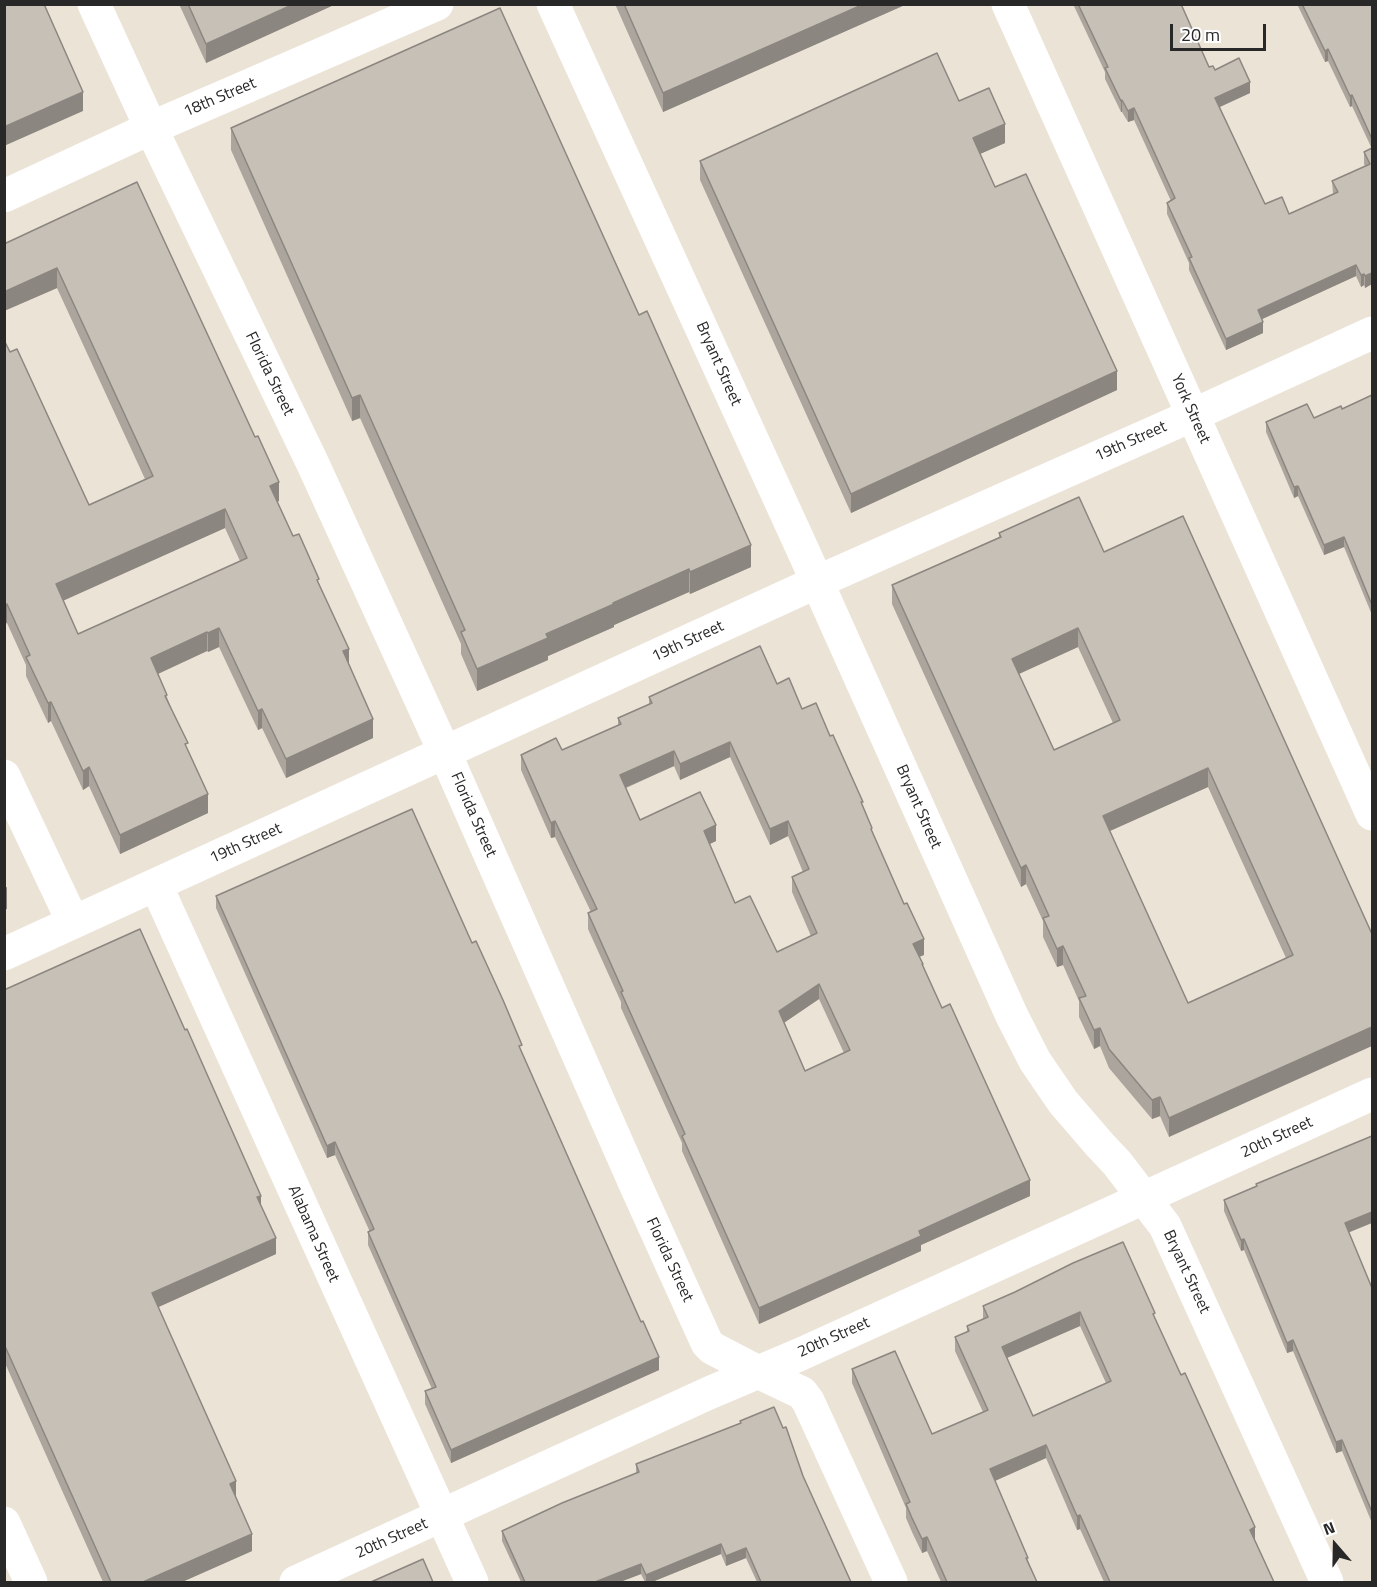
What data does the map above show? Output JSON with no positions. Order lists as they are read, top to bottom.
{
  "streets": {
    "street": [
      "18th Street",
      "Bryant Street",
      "Florida Street",
      "York Street",
      "19th Street",
      "20th Street",
      "Alabama Street"
    ]
  },
  "crossings": [
    ["18th Street", "Florida Street"],
    ["Bryant Street", "19th Street"],
    ["Bryant Street", "20th Street"],
    ["Florida Street", "19th Street"],
    ["Florida Street", "20th Street"],
    ["York Street", "19th Street"],
    ["19th Street", "Alabama Street"],
    ["20th Street", "Alabama Street"]
  ],
  "scale_bar": "20 m",
  "north": "top"
}
